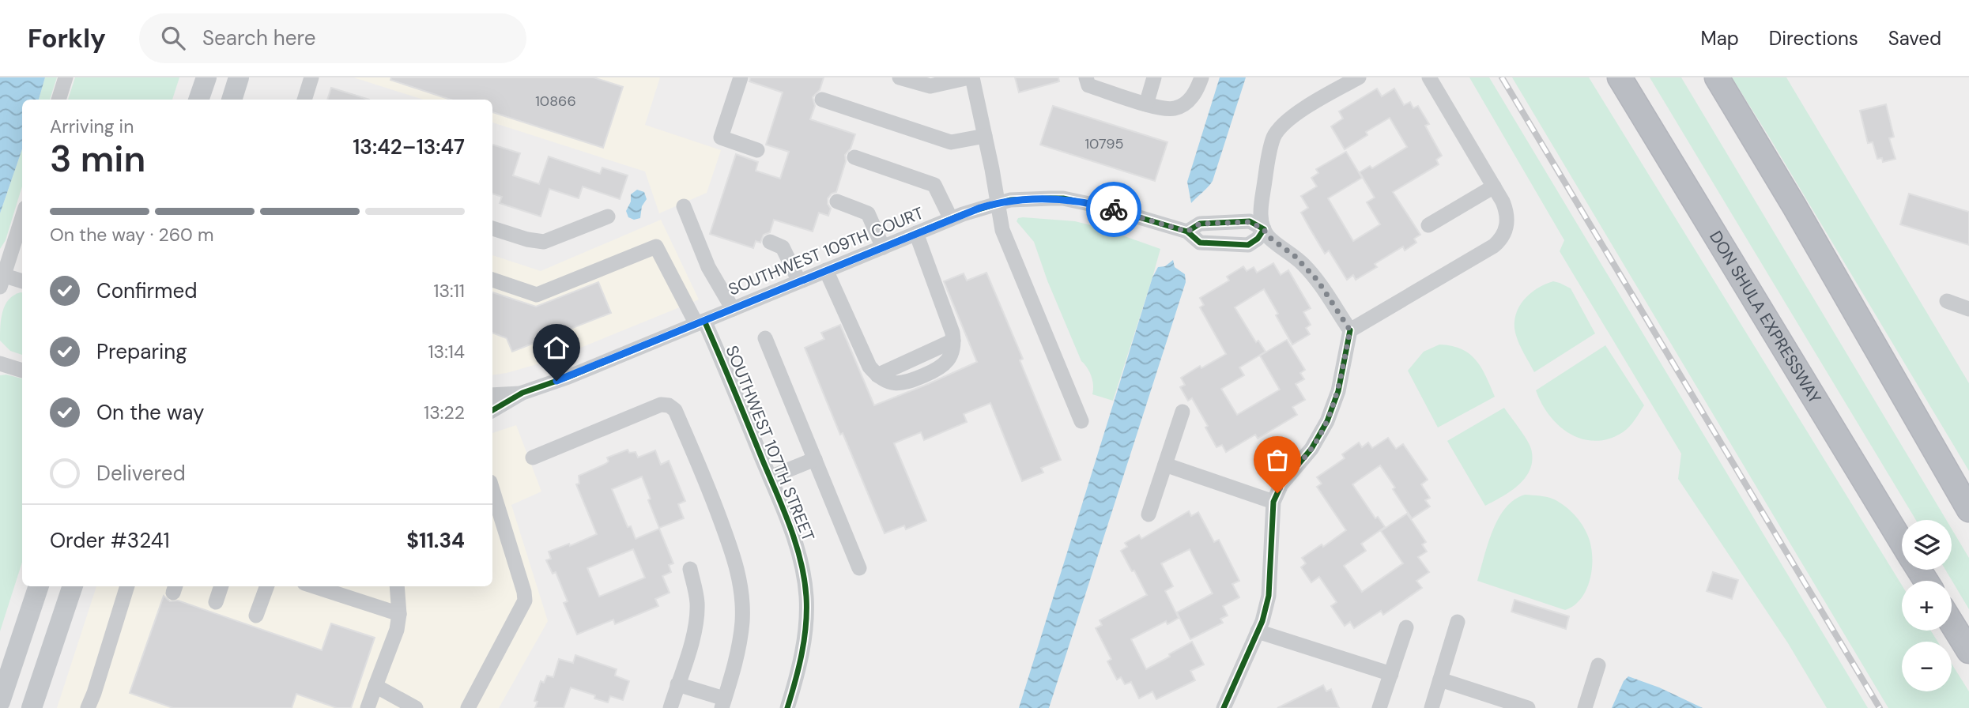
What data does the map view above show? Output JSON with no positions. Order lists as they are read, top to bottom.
{
  "streets": {
    "highway": ["DON SHULA EXPRESSWAY"],
    "street": ["SOUTHWEST 109TH COURT", "SOUTHWEST 107TH STREET"]
  },
  "crossings": [
    ["SOUTHWEST 109TH COURT", "SOUTHWEST 107TH STREET"]
  ],
  "house_numbers": ["10866", "10795"],
  "page": {
    "header": "Forkly",
    "search": "Search here",
    "nav": ["Map", "Directions", "Saved"],
    "heading": ["3 min", "Arriving in", "13:42–13:47"],
    "panel": ["Order #3241", "$11.34"],
    "bar": "On the way · 260 m",
    "list": [
      ["Confirmed", "13:11"],
      ["Preparing", "13:14"],
      ["On the way", "13:22"],
      "Delivered"
    ],
    "map_buttons": ["+", "−"]
  }
}
